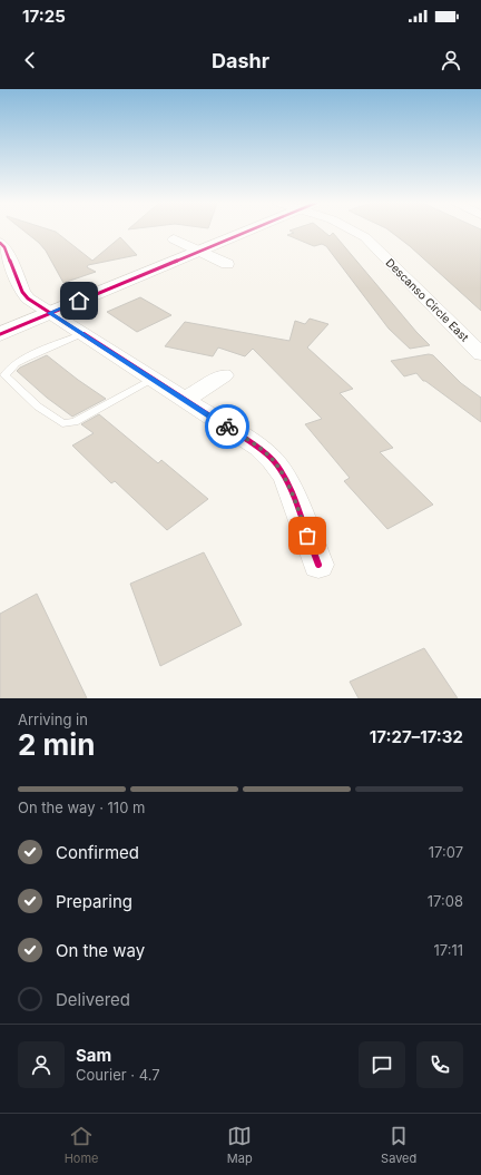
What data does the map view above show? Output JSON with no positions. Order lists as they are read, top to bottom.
{
  "streets": {
    "street": ["Descanso Circle East"]
  },
  "page": {
    "status": "17:25",
    "header": "Dashr",
    "heading": ["2 min", "Arriving in", "17:27–17:32"],
    "panel": ["Sam", "Courier · 4.7"],
    "bar": "On the way · 110 m",
    "list": [
      ["Confirmed", "17:07"],
      ["Preparing", "17:08"],
      ["On the way", "17:11"],
      "Delivered"
    ],
    "tabs": ["Home", "Map", "Saved"]
  }
}
